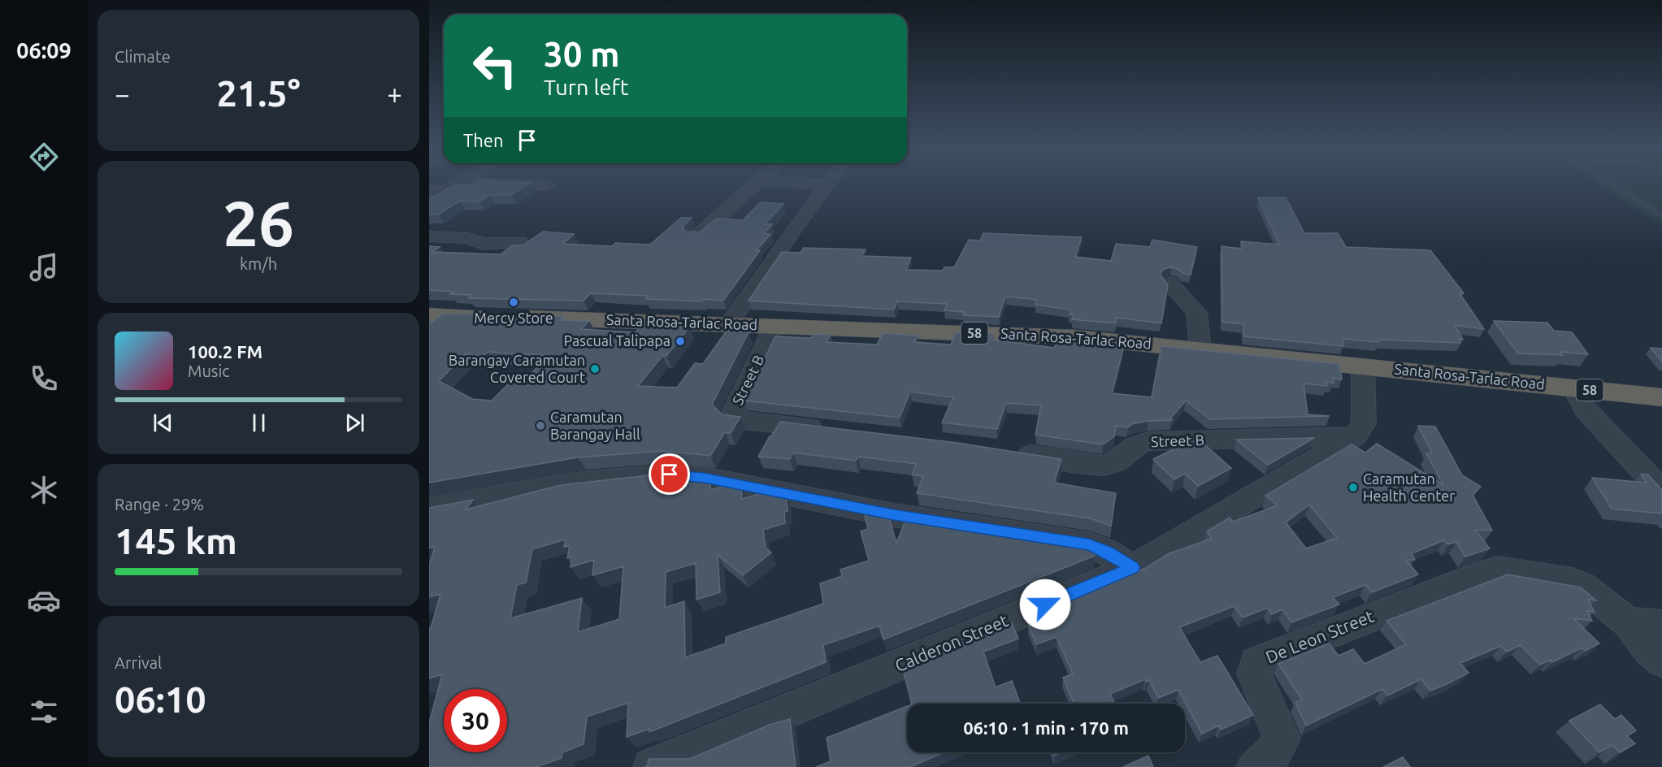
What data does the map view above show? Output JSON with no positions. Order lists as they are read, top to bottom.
{
  "streets": {
    "highway": ["Santa Rosa-Tarlac Road", "58"],
    "street": ["Street B", "De Leon Street", "Calderon Street"]
  },
  "crossings": [
    ["Santa Rosa-Tarlac Road", "Street B"],
    ["Street B", "Calderon Street"]
  ],
  "places": [
    "Mercy Store",
    "Pascual Talipapa",
    "Barangay Caramutan Covered Court",
    "Caramutan Barangay Hall",
    "Caramutan Health Center"
  ],
  "page": {
    "tabs": "06:09",
    "tile": [
      "Climate",
      ["26", "km/h"],
      ["Range · 29%", "145 km"],
      ["Arrival", "06:10"]
    ],
    "turn": ["30 m", "Turn left"],
    "heat": ["−", "21.5°", "+"],
    "then": "Then",
    "song": ["100.2 FM", "Music"],
    "limit": "30",
    "trip": "06:10 · 1 min · 170 m"
  }
}
